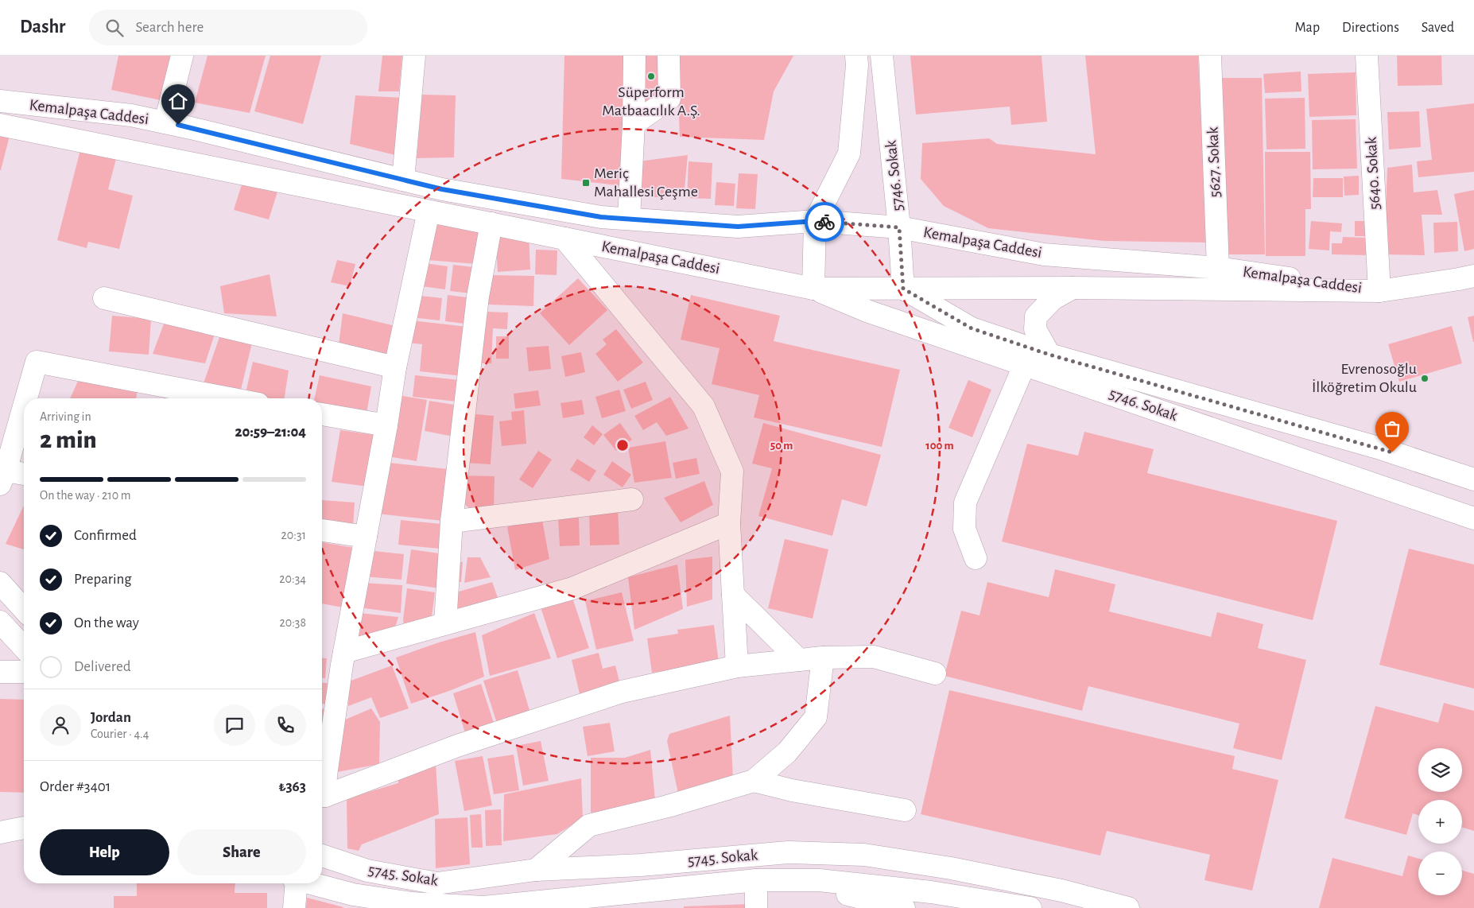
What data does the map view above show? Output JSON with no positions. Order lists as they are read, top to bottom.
{
  "streets": {
    "street": [
      "Kemalpaşa Caddesi",
      "5627. Sokak",
      "5640. Sokak",
      "5746. Sokak",
      "5745. Sokak"
    ]
  },
  "crossings": [
    ["Kemalpaşa Caddesi", "5627. Sokak"],
    ["Kemalpaşa Caddesi", "5640. Sokak"],
    ["Kemalpaşa Caddesi", "5746. Sokak"]
  ],
  "places": {
    "other": ["Süperform Matbaacılık A.Ş.", "Evrenosoğlu İlköğretim Okulu"],
    "transit": ["Meriç Mahallesi Çeşme"]
  },
  "page": {
    "header": "Dashr",
    "search": "Search here",
    "nav": ["Map", "Directions", "Saved"],
    "heading": ["2 min", "Arriving in", "20:59–21:04"],
    "panel": [
      "Jordan",
      "Courier · 4.4",
      "Order #3401",
      "₺363"
    ],
    "bar": "On the way · 210 m",
    "list": [
      ["Confirmed", "20:31"],
      ["Preparing", "20:34"],
      ["On the way", "20:38"],
      "Delivered"
    ],
    "map_buttons": ["+", "−"],
    "buttons": ["Help", "Share"]
  },
  "rings": ["50 m", "100 m"]
}
